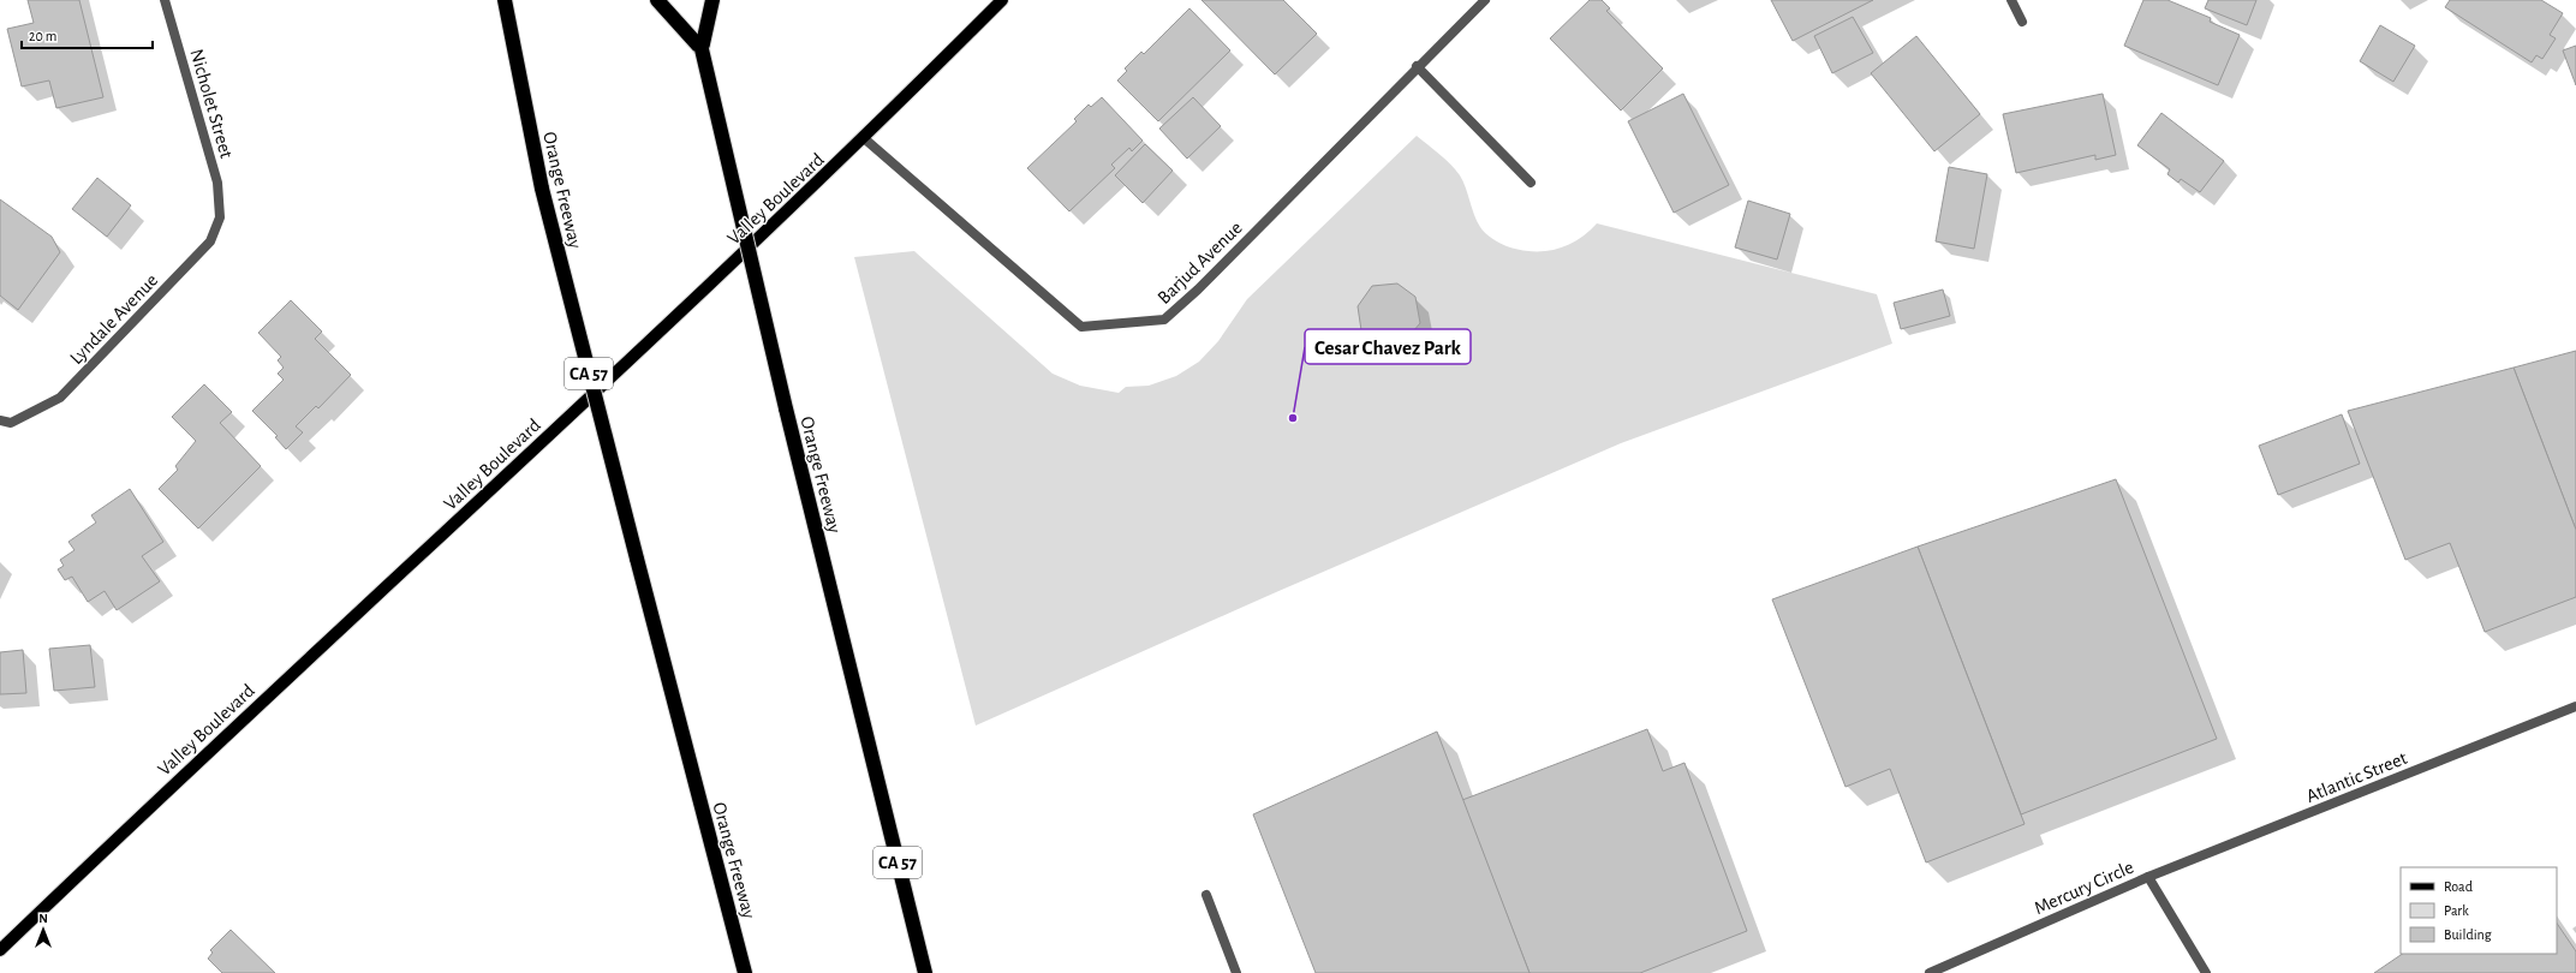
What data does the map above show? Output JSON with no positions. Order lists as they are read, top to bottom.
{
  "streets": {
    "highway": ["Orange Freeway", "CA 57"],
    "main road": ["Valley Boulevard"],
    "street": [
      "Nicholet Street",
      "Barjud Avenue",
      "Lyndale Avenue",
      "Atlantic Street",
      "Mercury Circle"
    ]
  },
  "crossings": [
    ["Nicholet Street", "Lyndale Avenue"],
    ["Valley Boulevard", "Barjud Avenue"],
    ["Atlantic Street", "Mercury Circle"]
  ],
  "places": ["Cesar Chavez Park"],
  "legend": ["Road", "Park", "Building"],
  "scale_bar": "20 m",
  "north": "top"
}
